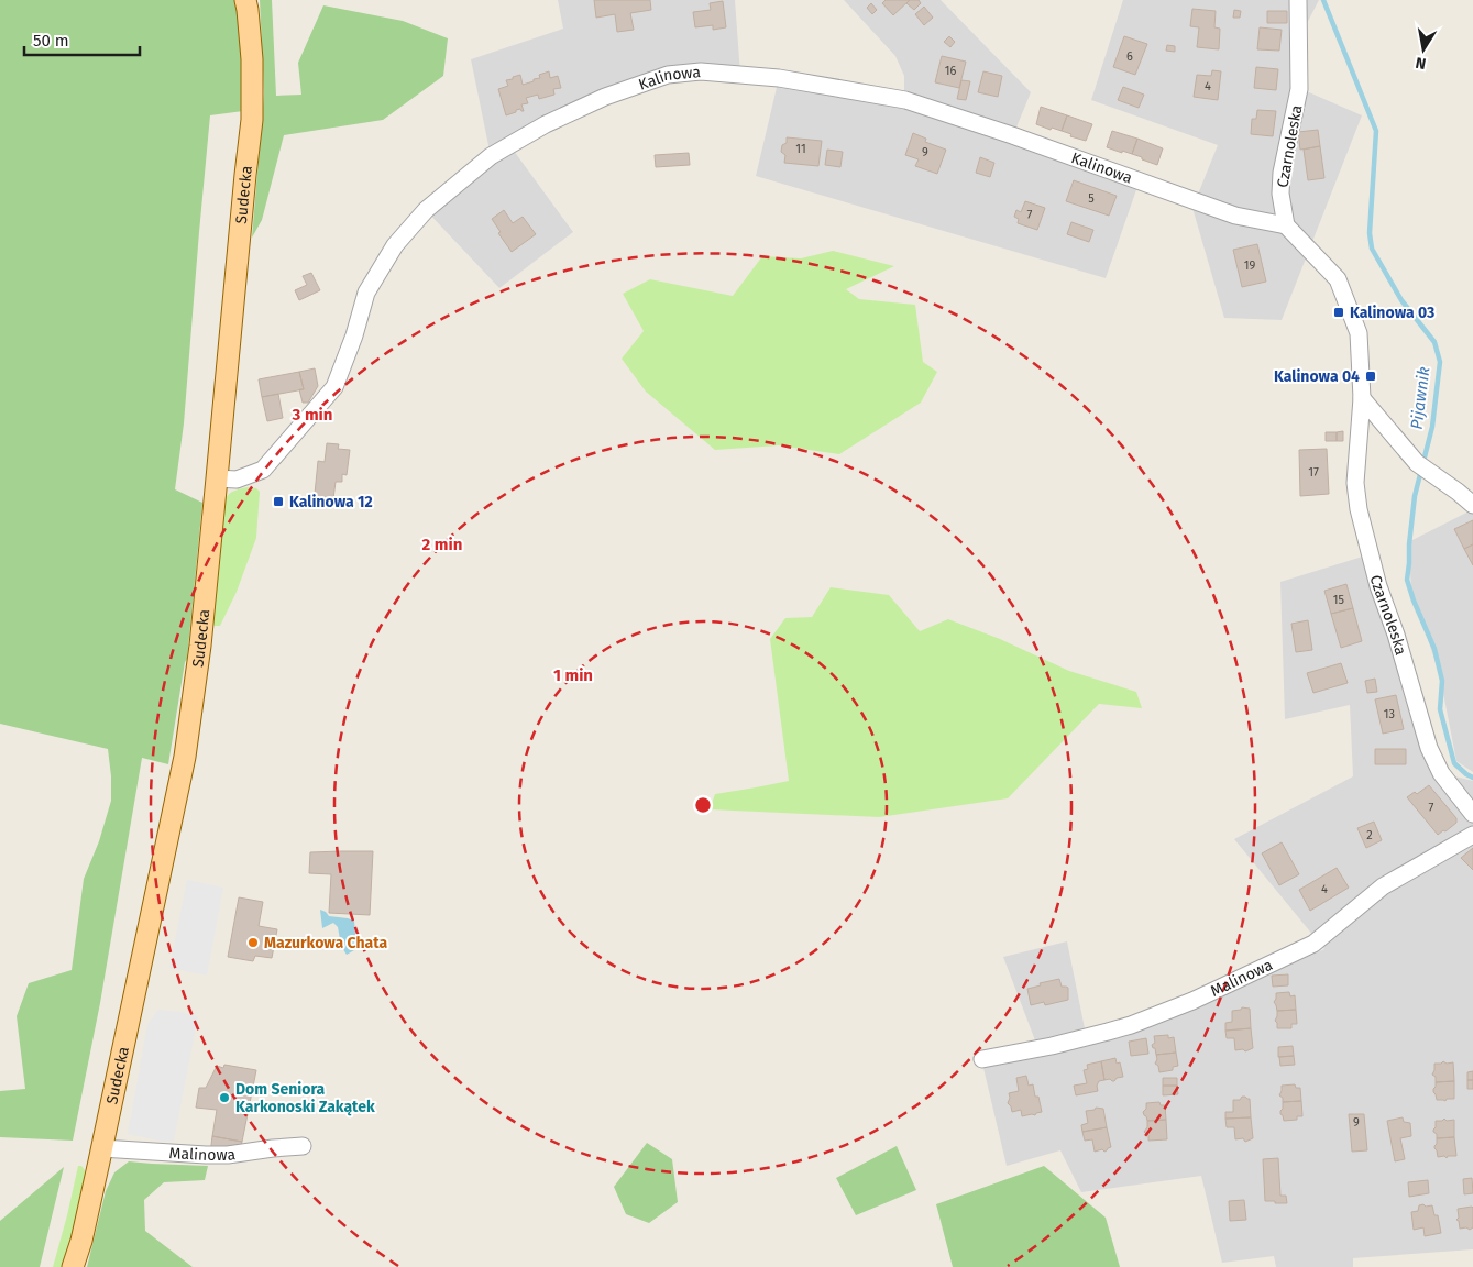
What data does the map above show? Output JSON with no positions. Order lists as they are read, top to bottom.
{
  "streets": {
    "main road": ["Sudecka"],
    "street": ["Kalinowa", "Czarnoleska", "Malinowa"]
  },
  "crossings": [
    ["Kalinowa", "Czarnoleska"],
    ["Kalinowa", "Sudecka"],
    ["Sudecka", "Malinowa"]
  ],
  "water": ["Pijawnik"],
  "places": {
    "transit": ["Kalinowa 03", "Kalinowa 04", "Kalinowa 12"],
    "other": ["Mazurkowa Chata", "Dom Seniora Karkonoski Zakątek"]
  },
  "house_numbers": [
    "6",
    "16",
    "4",
    "11",
    "9",
    "5",
    "7",
    "19",
    "17",
    "15",
    "13",
    "7",
    "2",
    "4",
    "9"
  ],
  "scale_bar": "50 m",
  "north": "bottom",
  "rings": ["3 min", "2 min", "1 min"]
}
